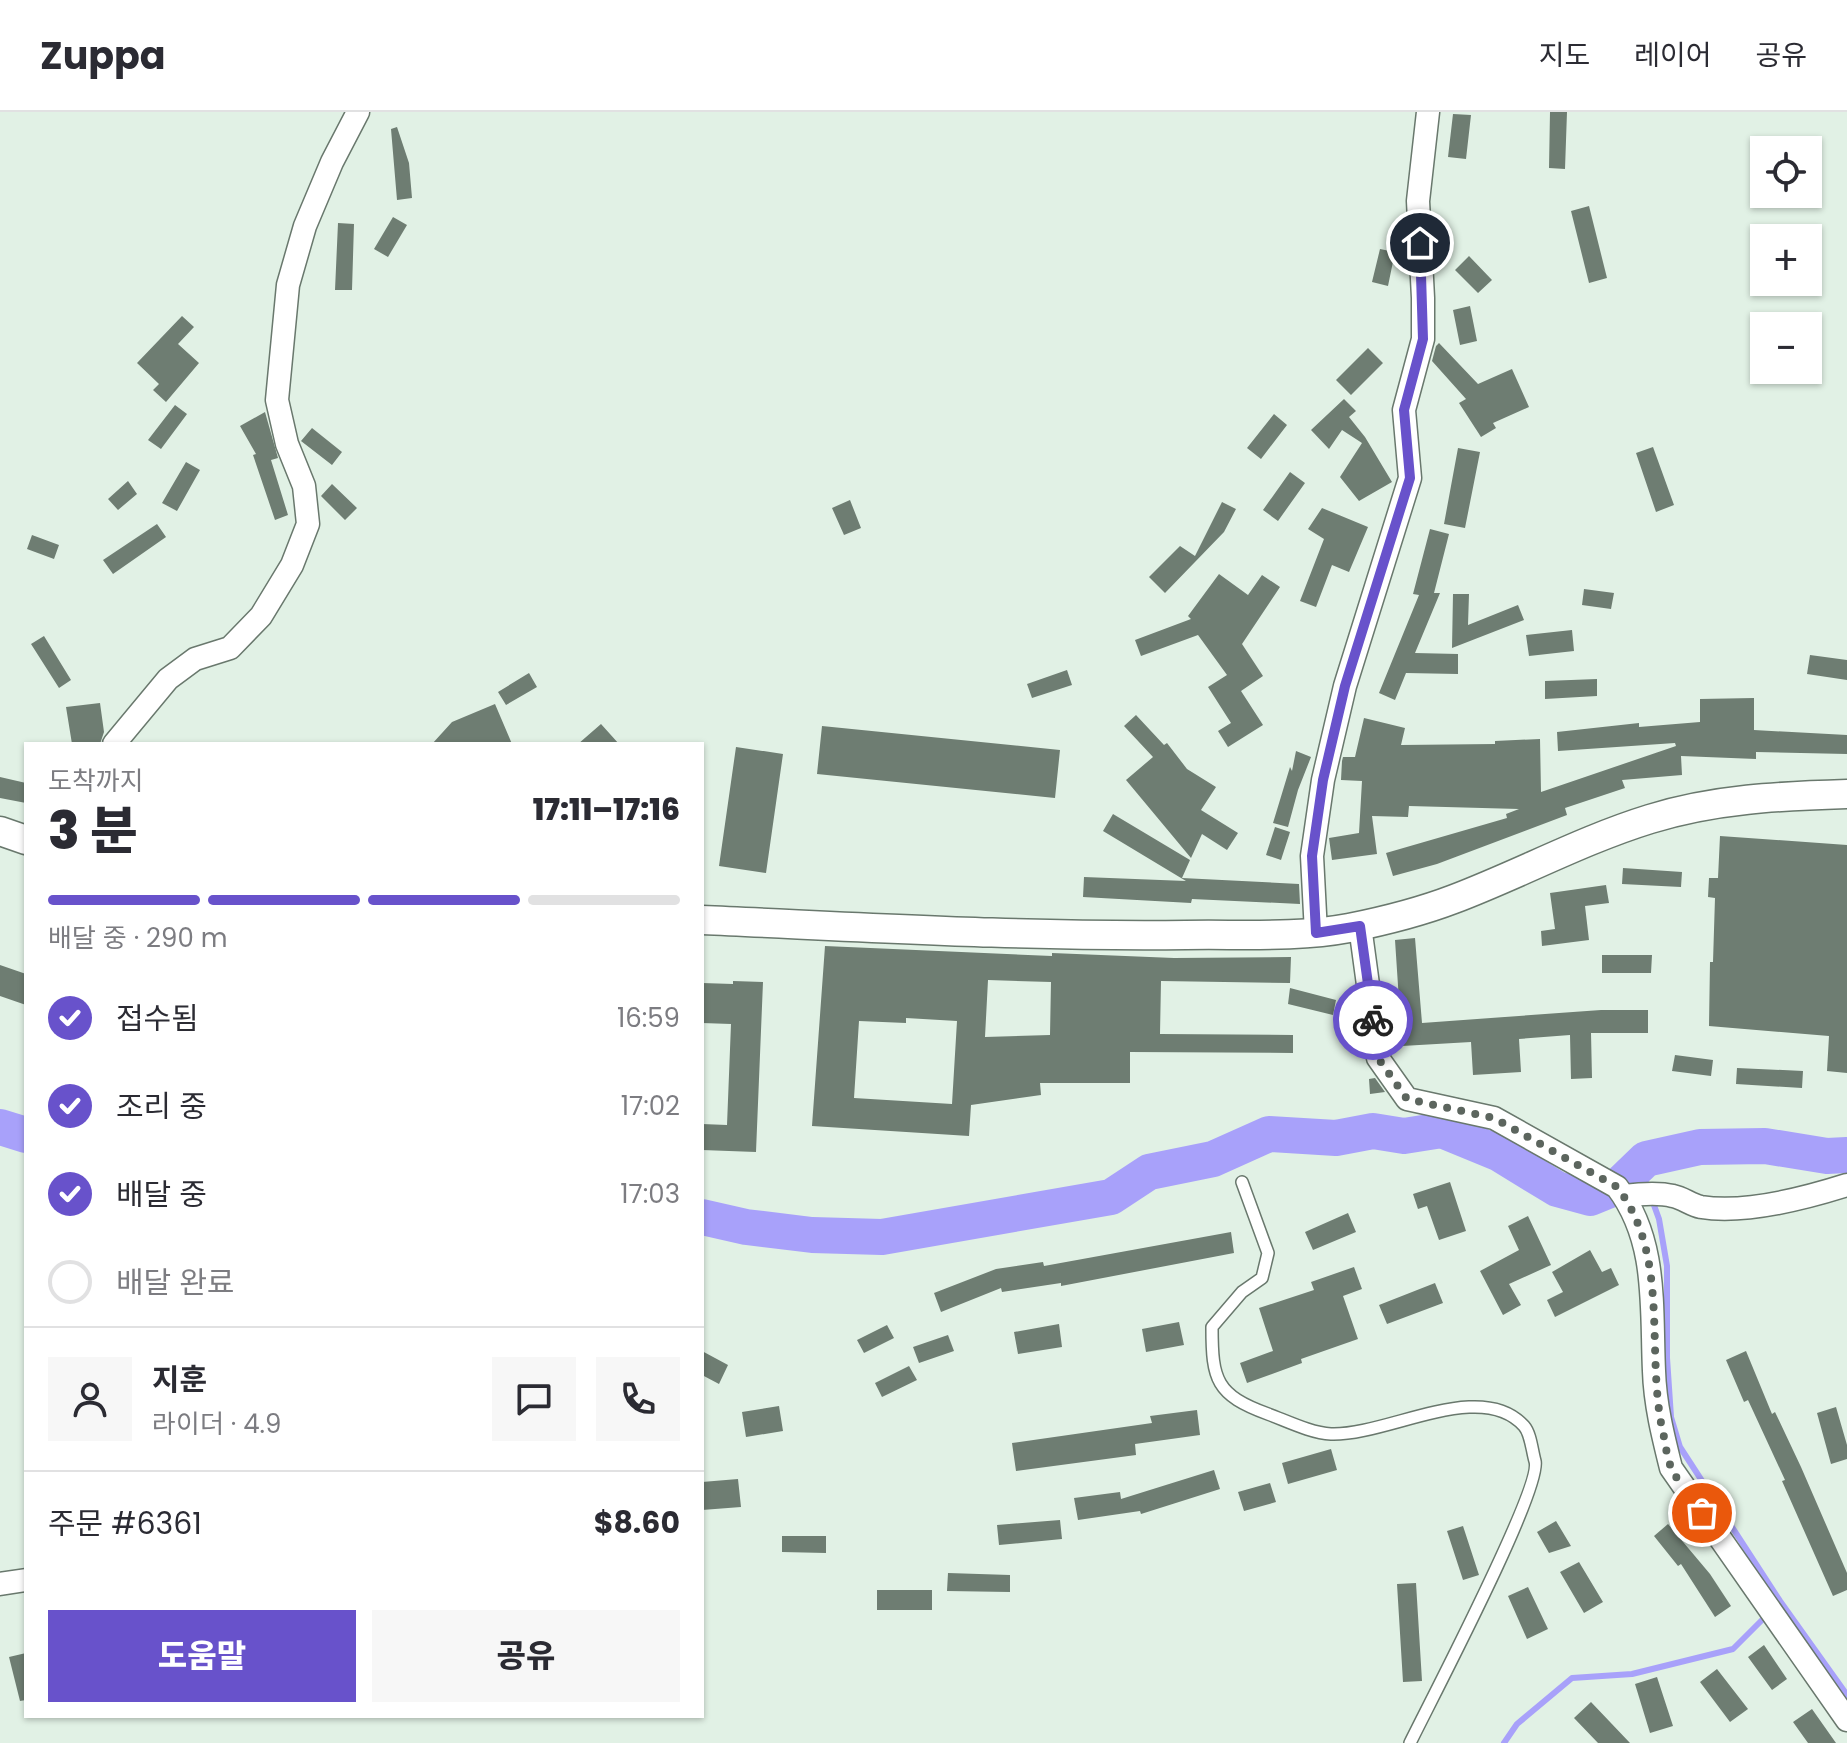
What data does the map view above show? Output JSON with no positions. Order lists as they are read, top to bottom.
{
  "page": {
    "header": "Zuppa",
    "nav": ["지도", "레이어", "공유"],
    "map_buttons": ["+", "−"],
    "heading": ["3 분", "도착까지", "17:11–17:16"],
    "panel": [
      "지훈",
      "라이더 · 4.9",
      "주문 #6361",
      "$8.60"
    ],
    "bar": "배달 중 · 290 m",
    "list": [
      ["접수됨", "16:59"],
      ["조리 중", "17:02"],
      ["배달 중", "17:03"],
      "배달 완료"
    ],
    "buttons": ["도움말", "공유"]
  }
}
